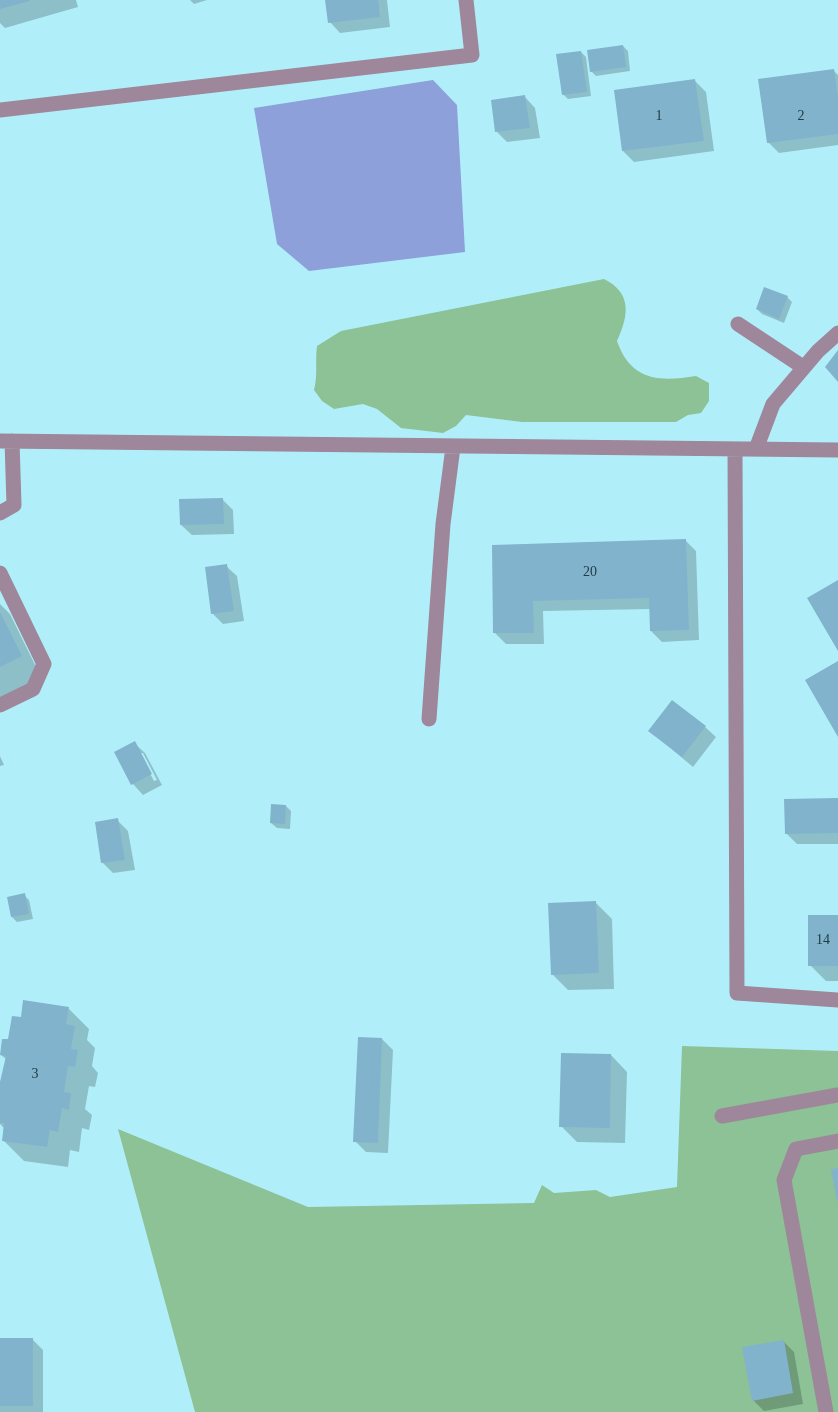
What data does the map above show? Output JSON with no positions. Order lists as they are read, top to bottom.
{
  "house_numbers": [
    "1",
    "2",
    "20",
    "14",
    "3"
  ]
}
